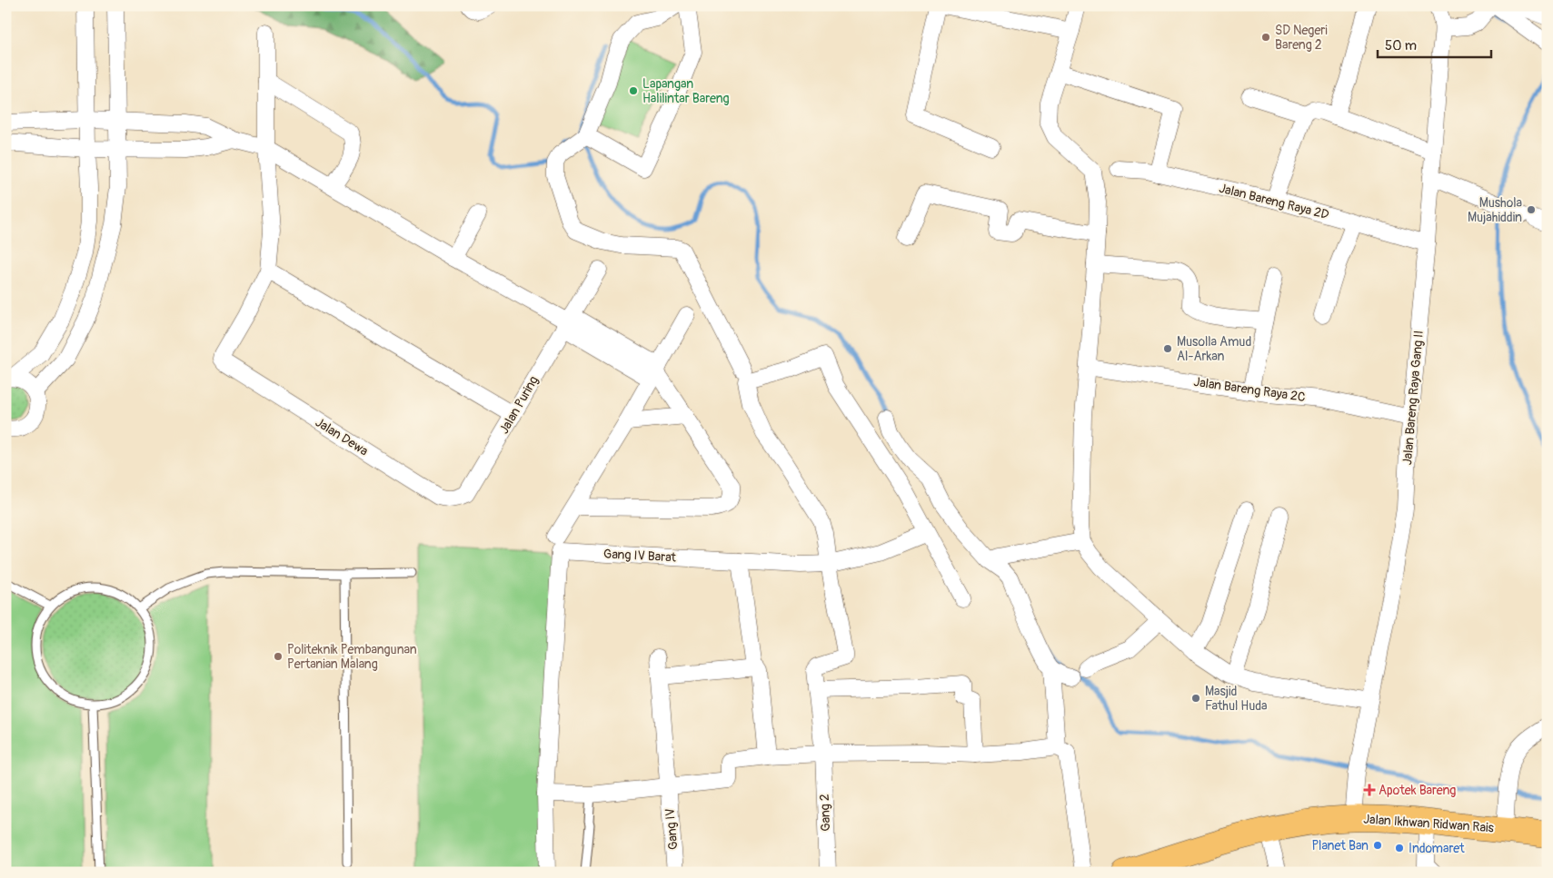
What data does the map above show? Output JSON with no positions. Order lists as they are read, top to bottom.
{
  "streets": {
    "main road": ["Jalan Ikhwan Ridwan Rais"],
    "street": [
      "Jalan Bareng Raya 2D",
      "Jalan Bareng Raya 2C",
      "Jalan Bareng Raya Gang II",
      "Jalan Puring",
      "Jalan Dewa",
      "Gang IV Barat",
      "Gang 2",
      "Gang IV"
    ]
  },
  "crossings": [
    ["Jalan Bareng Raya 2D", "Jalan Bareng Raya Gang II"],
    ["Jalan Bareng Raya 2C", "Jalan Bareng Raya Gang II"],
    ["Jalan Bareng Raya Gang II", "Jalan Ikhwan Ridwan Rais"],
    ["Jalan Puring", "Jalan Dewa"]
  ],
  "places": {
    "other": [
      "SD Negeri Bareng 2",
      "Lapangan Halilintar Bareng",
      "Mushola Mujahiddin",
      "Musolla Amud Al-Arkan",
      "Politeknik Pembangunan Pertanian Malang",
      "Masjid Fathul Huda",
      "Planet Ban",
      "Indomaret"
    ],
    "health": ["Apotek Bareng"]
  },
  "scale_bar": "50 m"
}
